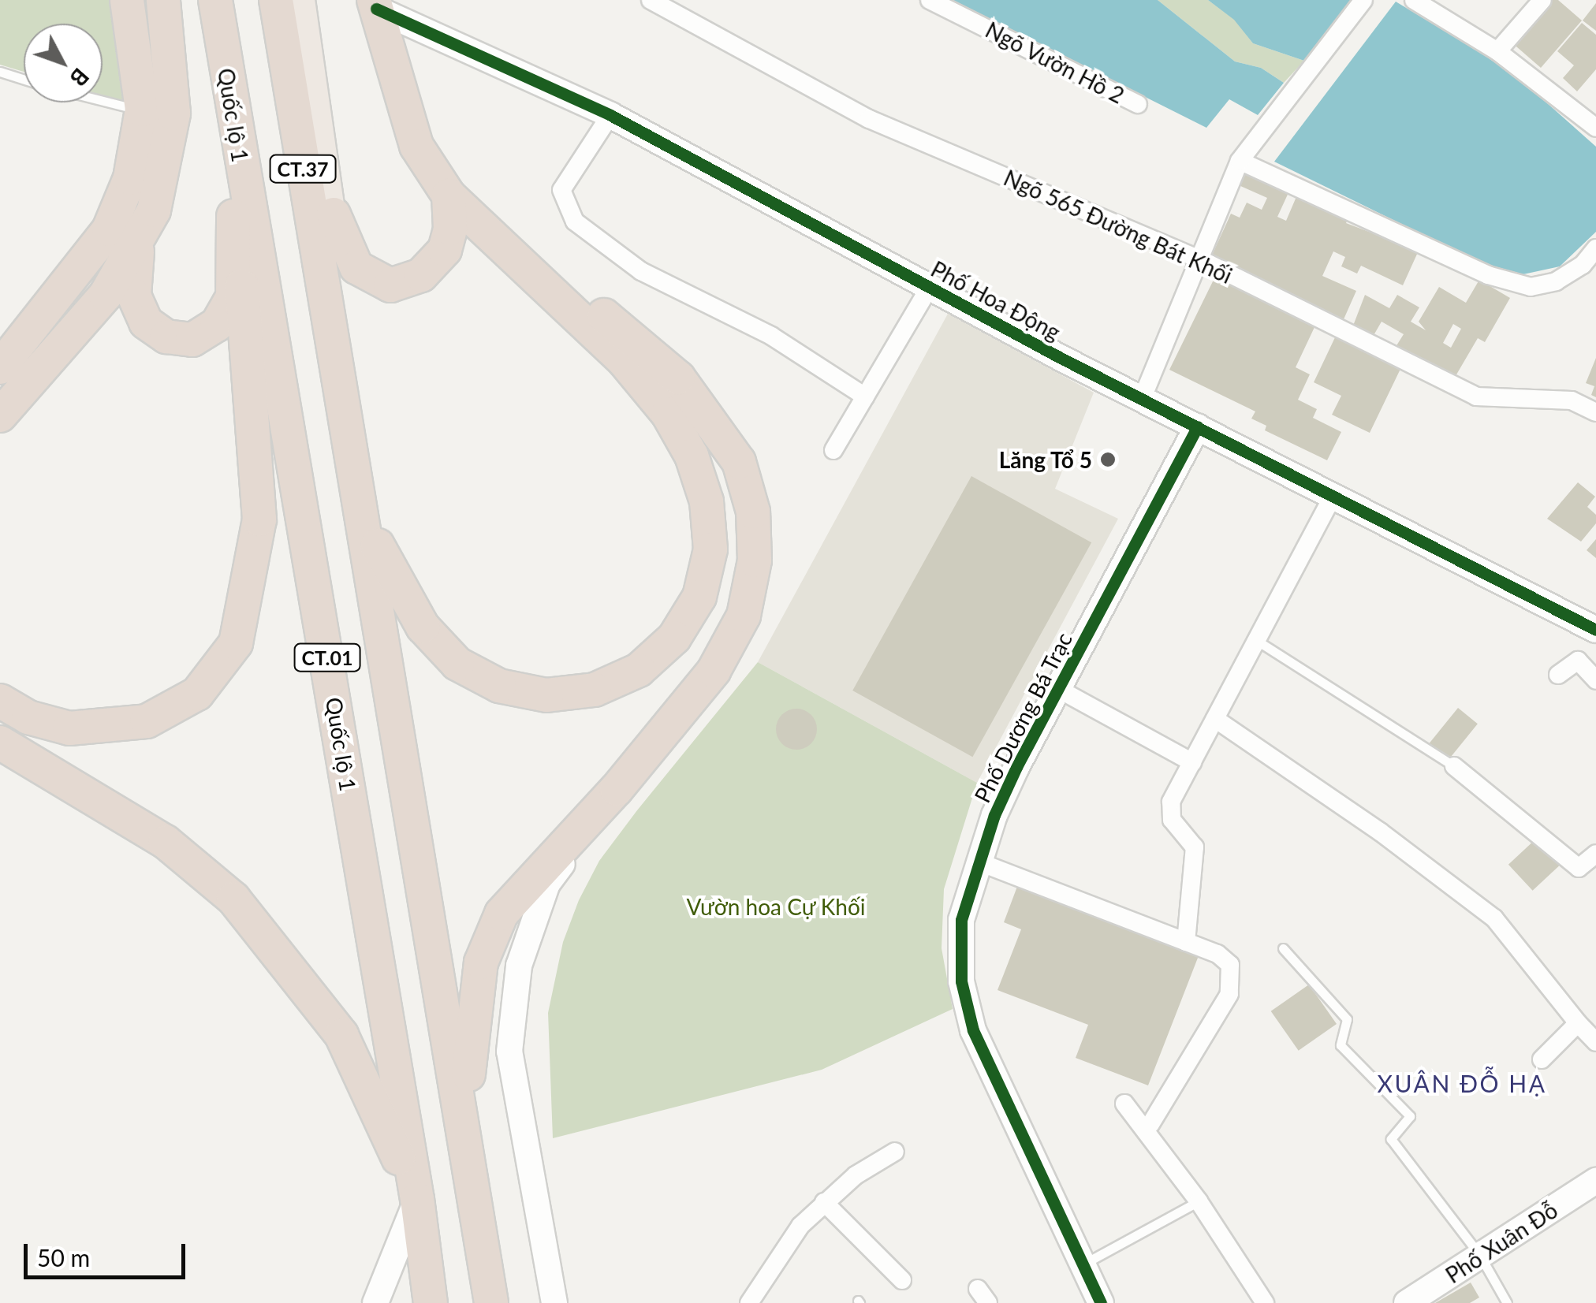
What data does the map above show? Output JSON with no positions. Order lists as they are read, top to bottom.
{
  "streets": {
    "highway": ["Quốc lộ 1", "CT.37", "CT.01"],
    "street": [
      "Ngõ Vườn Hồ 2",
      "Ngõ 565 Đường Bát Khối",
      "Phố Hoa Động",
      "Phố Dương Bá Trạc",
      "Phố Xuân Đỗ"
    ]
  },
  "crossings": [
    ["CT.37", "CT.01"],
    ["Phố Hoa Động", "Phố Dương Bá Trạc"]
  ],
  "districts": ["XUÂN ĐỖ HẠ"],
  "parks": ["Vườn hoa Cự Khối"],
  "places": ["Lăng Tổ 5"],
  "scale_bar": "50 m",
  "north": "bottom right"
}
